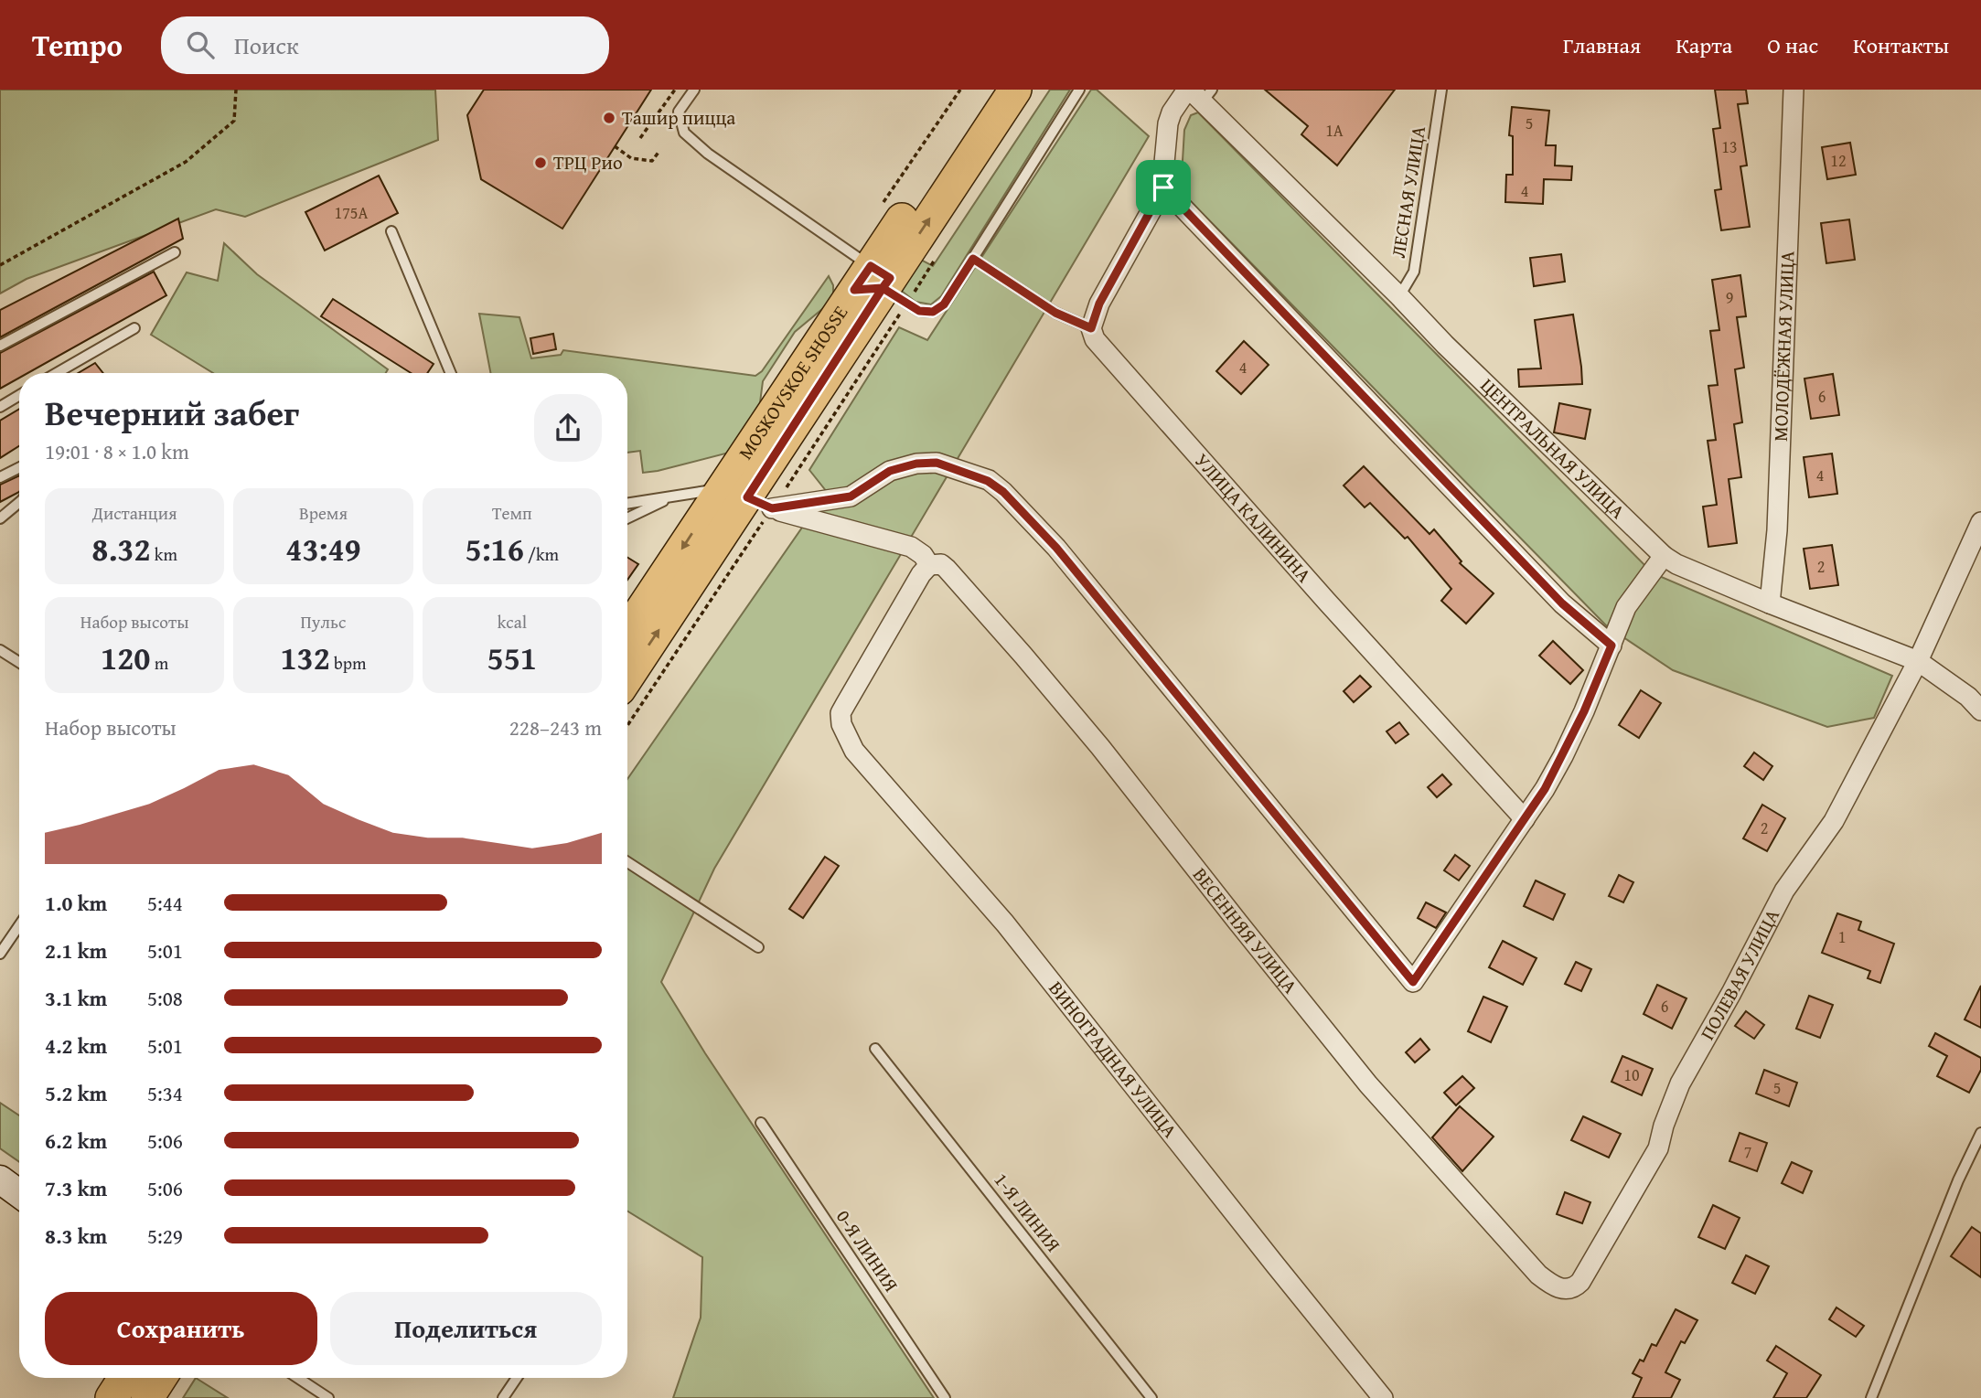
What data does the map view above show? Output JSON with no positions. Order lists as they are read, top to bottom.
{
  "streets": {
    "main road": ["MOSKOVSKOE SHOSSE"],
    "street": [
      "МОЛОДЁЖНАЯ УЛИЦА",
      "ЦЕНТРАЛЬНАЯ УЛИЦА",
      "УЛИЦА КАЛИНИНА",
      "ВЕСЕННЯЯ УЛИЦА",
      "ПОЛЕВАЯ УЛИЦА",
      "ВИНОГРАДНАЯ УЛИЦА"
    ],
    "lane": ["ЛЕСНАЯ УЛИЦА", "1-Я ЛИНИЯ", "0-Я ЛИНИЯ"]
  },
  "crossings": [
    ["ЛЕСНАЯ УЛИЦА", "ЦЕНТРАЛЬНАЯ УЛИЦА"],
    ["МОЛОДЁЖНАЯ УЛИЦА", "ЦЕНТРАЛЬНАЯ УЛИЦА"],
    ["MOSKOVSKOE SHOSSE", "ВЕСЕННЯЯ УЛИЦА"],
    ["ЦЕНТРАЛЬНАЯ УЛИЦА", "ПОЛЕВАЯ УЛИЦА"],
    ["ВЕСЕННЯЯ УЛИЦА", "ПОЛЕВАЯ УЛИЦА"],
    ["ВЕСЕННЯЯ УЛИЦА", "ВИНОГРАДНАЯ УЛИЦА"]
  ],
  "places": ["Ташир пицца", "ТРЦ Рио"],
  "house_numbers": [
    "5",
    "1А",
    "13",
    "12",
    "4",
    "175А",
    "9",
    "4",
    "6",
    "4",
    "2",
    "2",
    "1",
    "6",
    "10",
    "5",
    "7"
  ],
  "page": {
    "header": "Tempo",
    "search": "Поиск",
    "nav": [
      "Главная",
      "Карта",
      "О нас",
      "Контакты"
    ],
    "heading": ["Вечерний забег", "19:01 · 8 × 1.0 km"],
    "stats": [
      ["Дистанция", "8.32 km"],
      ["Время", "43:49"],
      ["Темп", "5:16 /km"],
      ["Набор высоты", "120 m"],
      ["Пульс", "132 bpm"],
      ["kcal", "551"]
    ],
    "chart": ["Набор высоты", "228–243 m"],
    "list": [
      {
        "name": "1.0 km",
        "note": "5:44"
      },
      {
        "name": "2.1 km",
        "note": "5:01"
      },
      {
        "name": "3.1 km",
        "note": "5:08"
      },
      {
        "name": "4.2 km",
        "note": "5:01"
      },
      {
        "name": "5.2 km",
        "note": "5:34"
      },
      {
        "name": "6.2 km",
        "note": "5:06"
      },
      {
        "name": "7.3 km",
        "note": "5:06"
      },
      {
        "name": "8.3 km",
        "note": "5:29"
      }
    ],
    "buttons": ["Сохранить", "Поделиться"]
  }
}
